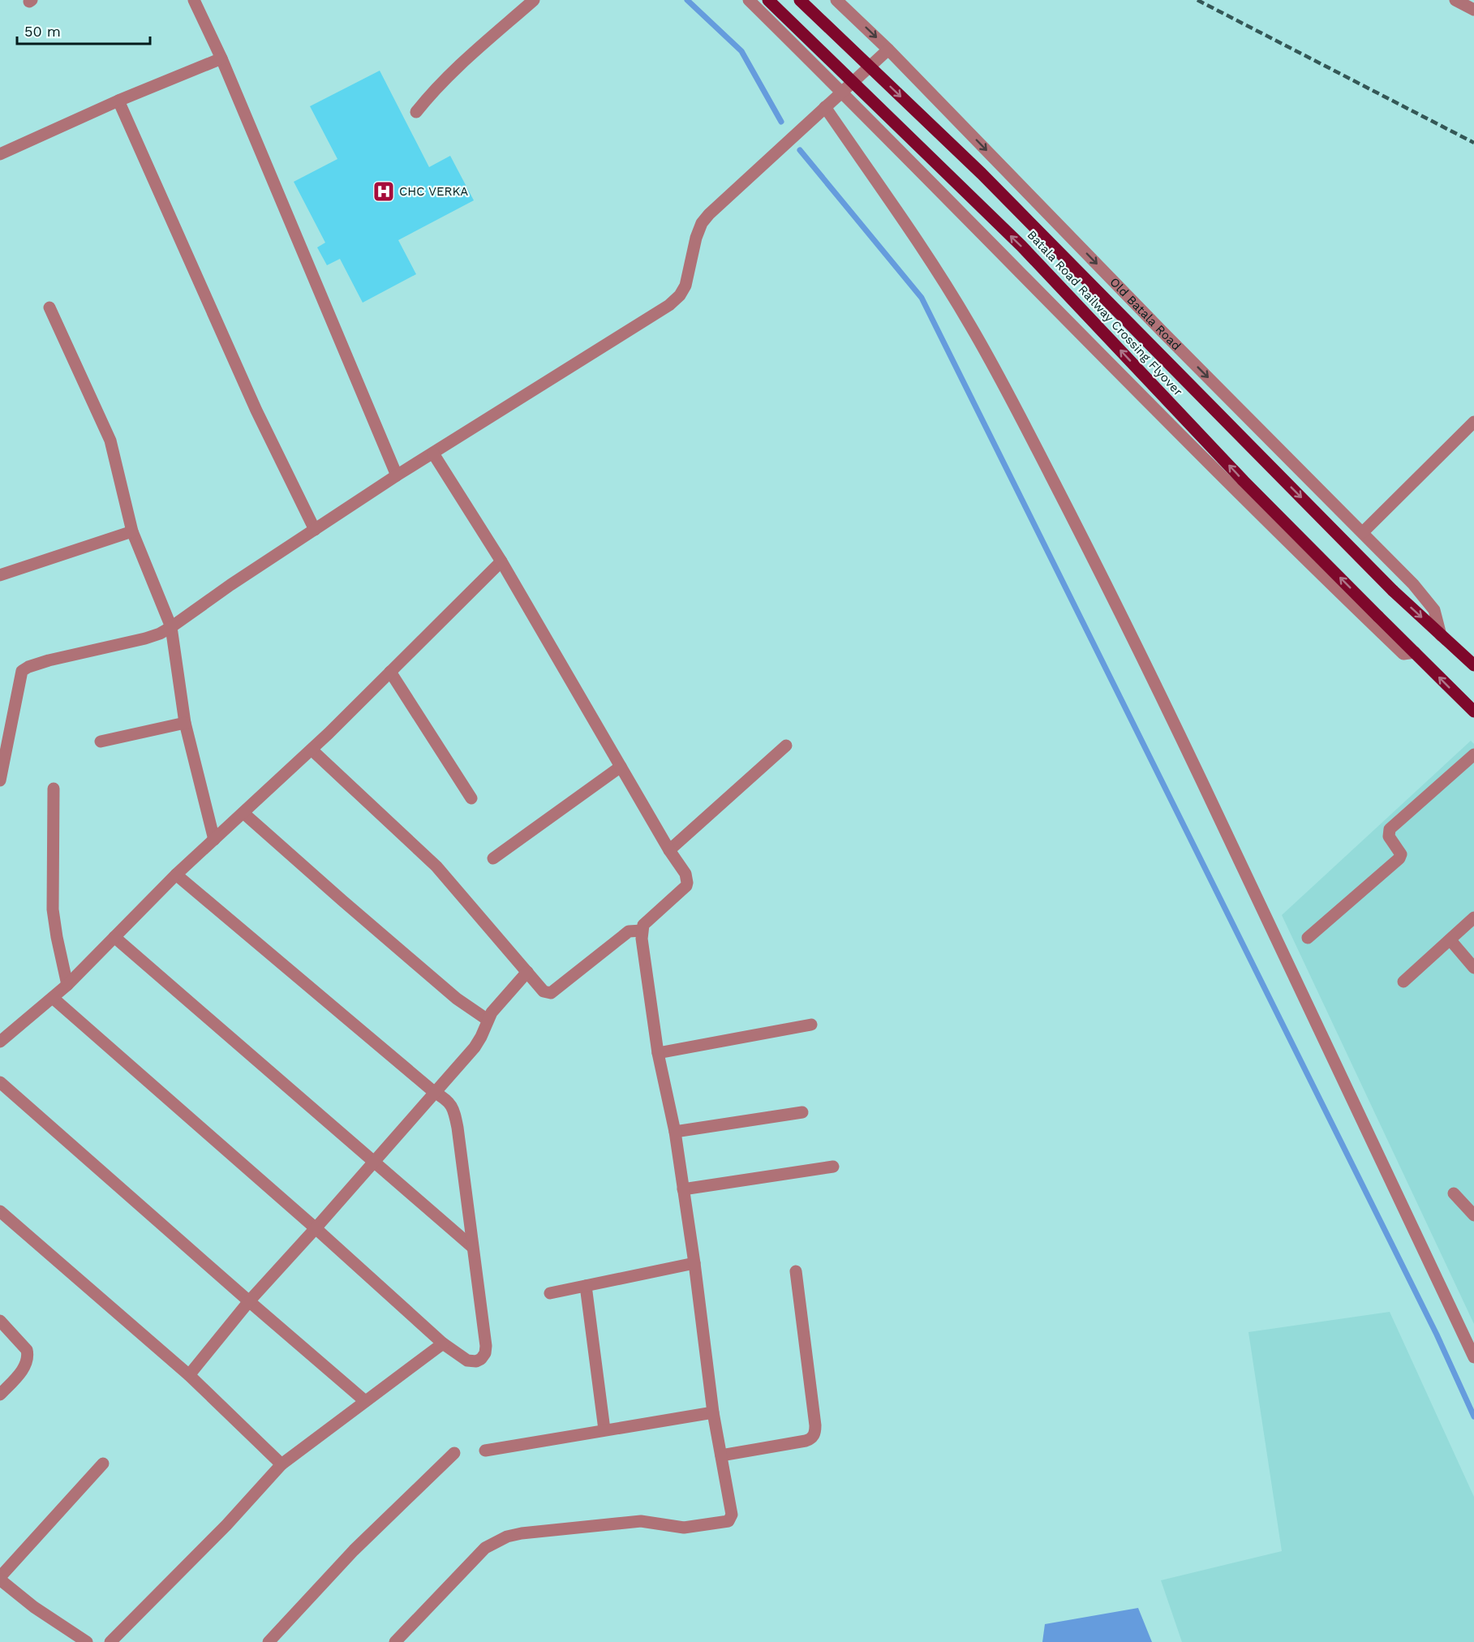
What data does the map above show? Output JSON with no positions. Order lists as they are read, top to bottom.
{
  "streets": {
    "main road": ["Batala Road Railway Crossing Flyover"],
    "street": ["Old Batala Road"]
  },
  "crossings": [
    ["Batala Road Railway Crossing Flyover", "Old Batala Road"]
  ],
  "places": {
    "hospital": ["CHC VERKA"]
  },
  "scale_bar": "50 m"
}
